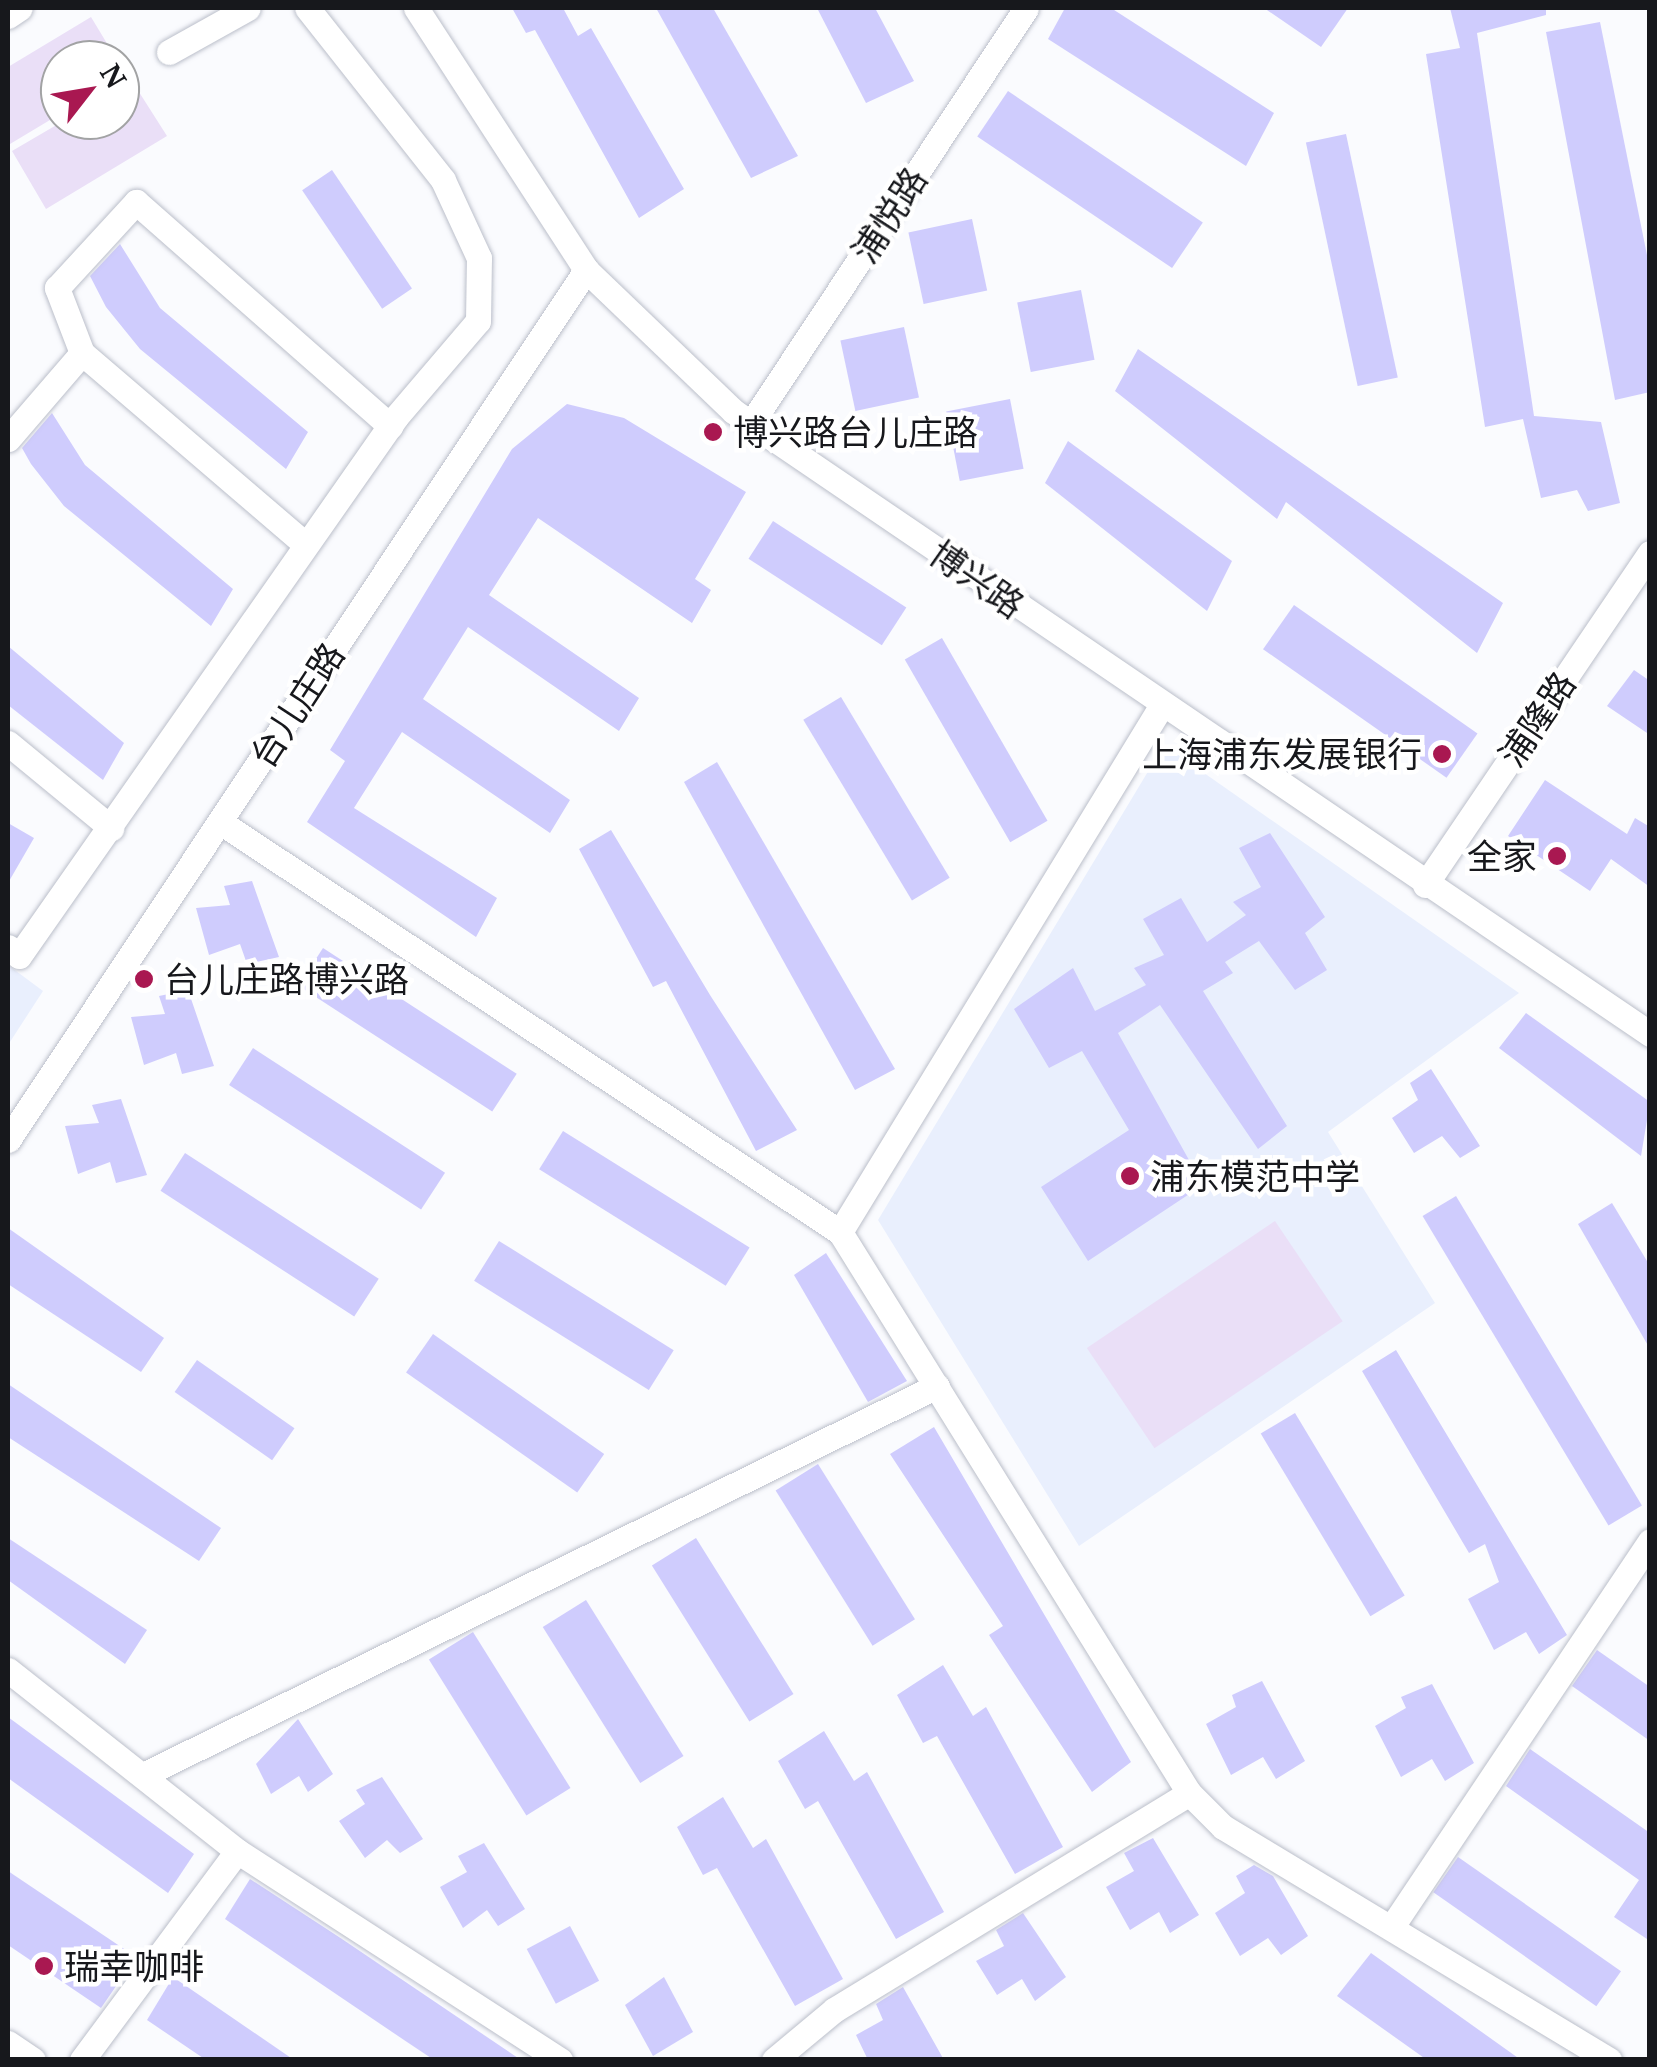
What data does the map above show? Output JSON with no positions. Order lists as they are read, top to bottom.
{
  "streets": {
    "street": [
      "浦悦路",
      "博兴路",
      "台儿庄路",
      "浦隆路"
    ]
  },
  "crossings": [
    ["浦悦路", "博兴路"],
    ["博兴路", "台儿庄路"],
    ["博兴路", "浦隆路"]
  ],
  "places": [
    "博兴路台儿庄路",
    "上海浦东发展银行",
    "全家",
    "台儿庄路博兴路",
    "浦东模范中学",
    "瑞幸咖啡"
  ],
  "north": "top right"
}
